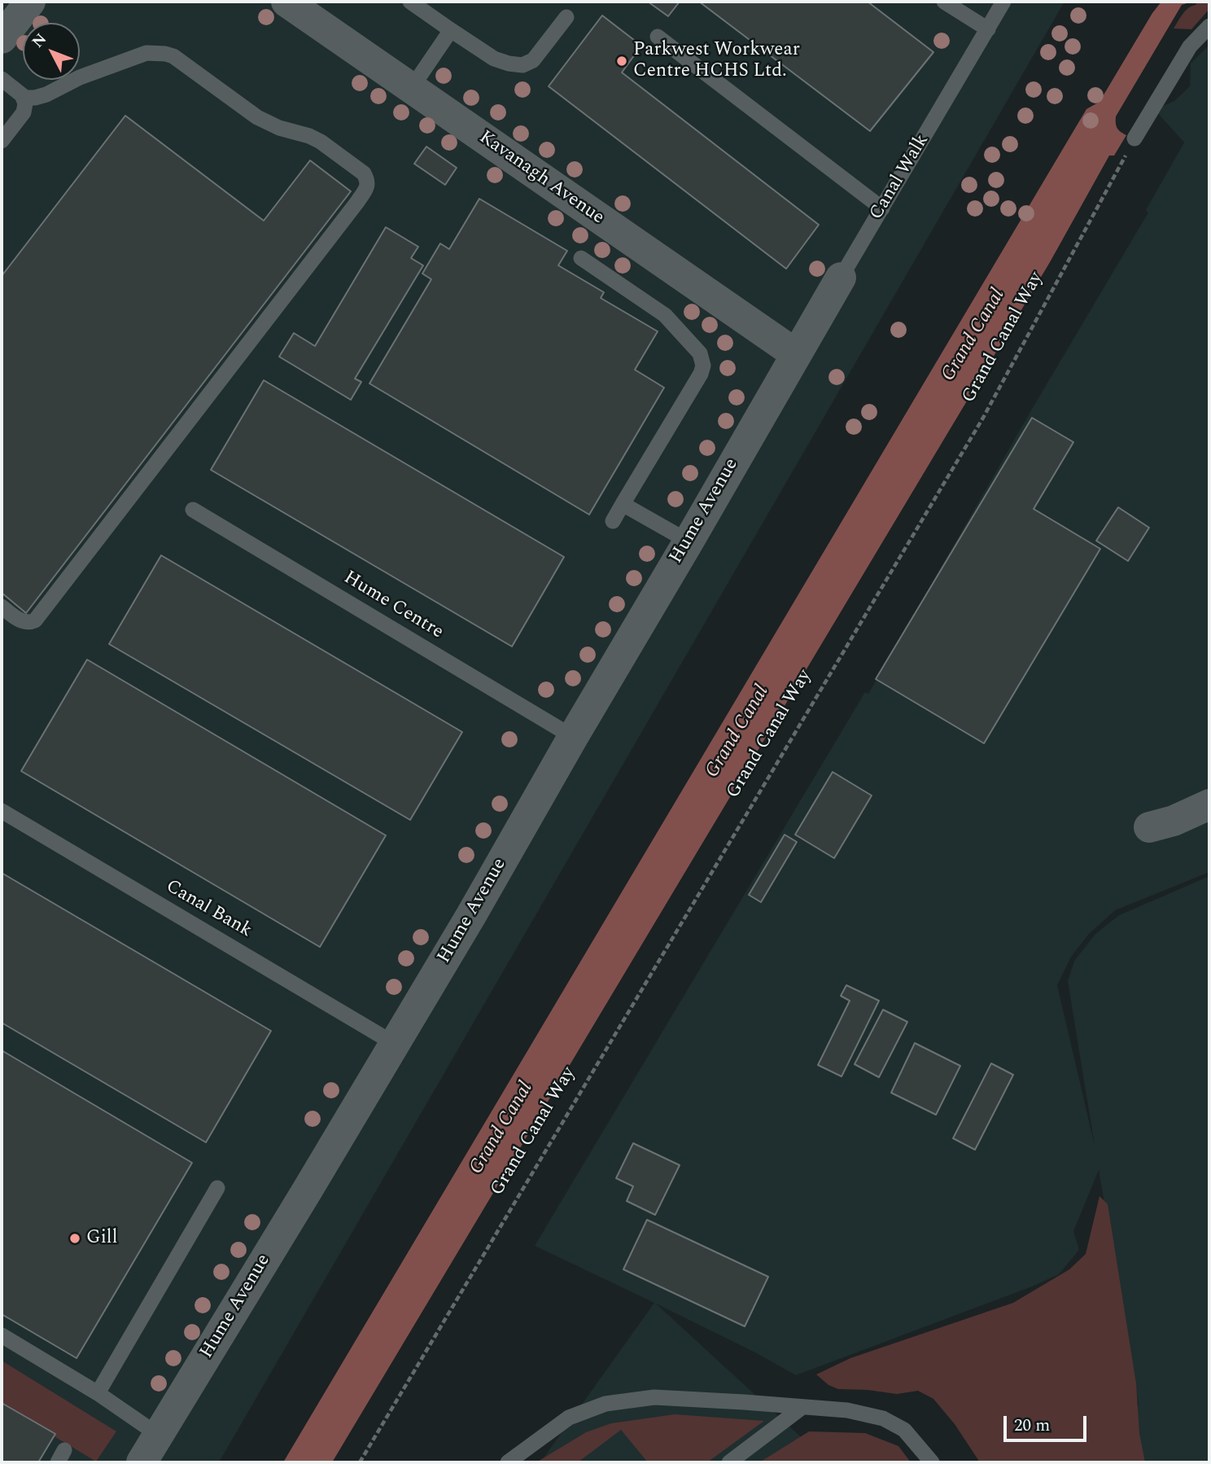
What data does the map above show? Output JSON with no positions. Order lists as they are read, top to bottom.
{
  "streets": {
    "street": ["Canal Walk", "Kavanagh Avenue", "Hume Avenue"],
    "lane": ["Hume Centre", "Canal Bank"],
    "path": ["Grand Canal Way"]
  },
  "crossings": [
    ["Canal Walk", "Kavanagh Avenue"],
    ["Canal Walk", "Hume Avenue"],
    ["Kavanagh Avenue", "Hume Avenue"],
    ["Hume Avenue", "Hume Centre"],
    ["Hume Avenue", "Canal Bank"]
  ],
  "water": ["Grand Canal"],
  "places": ["Parkwest Workwear Centre HCHS Ltd.", "Gill"],
  "scale_bar": "20 m",
  "north": "top left"
}
